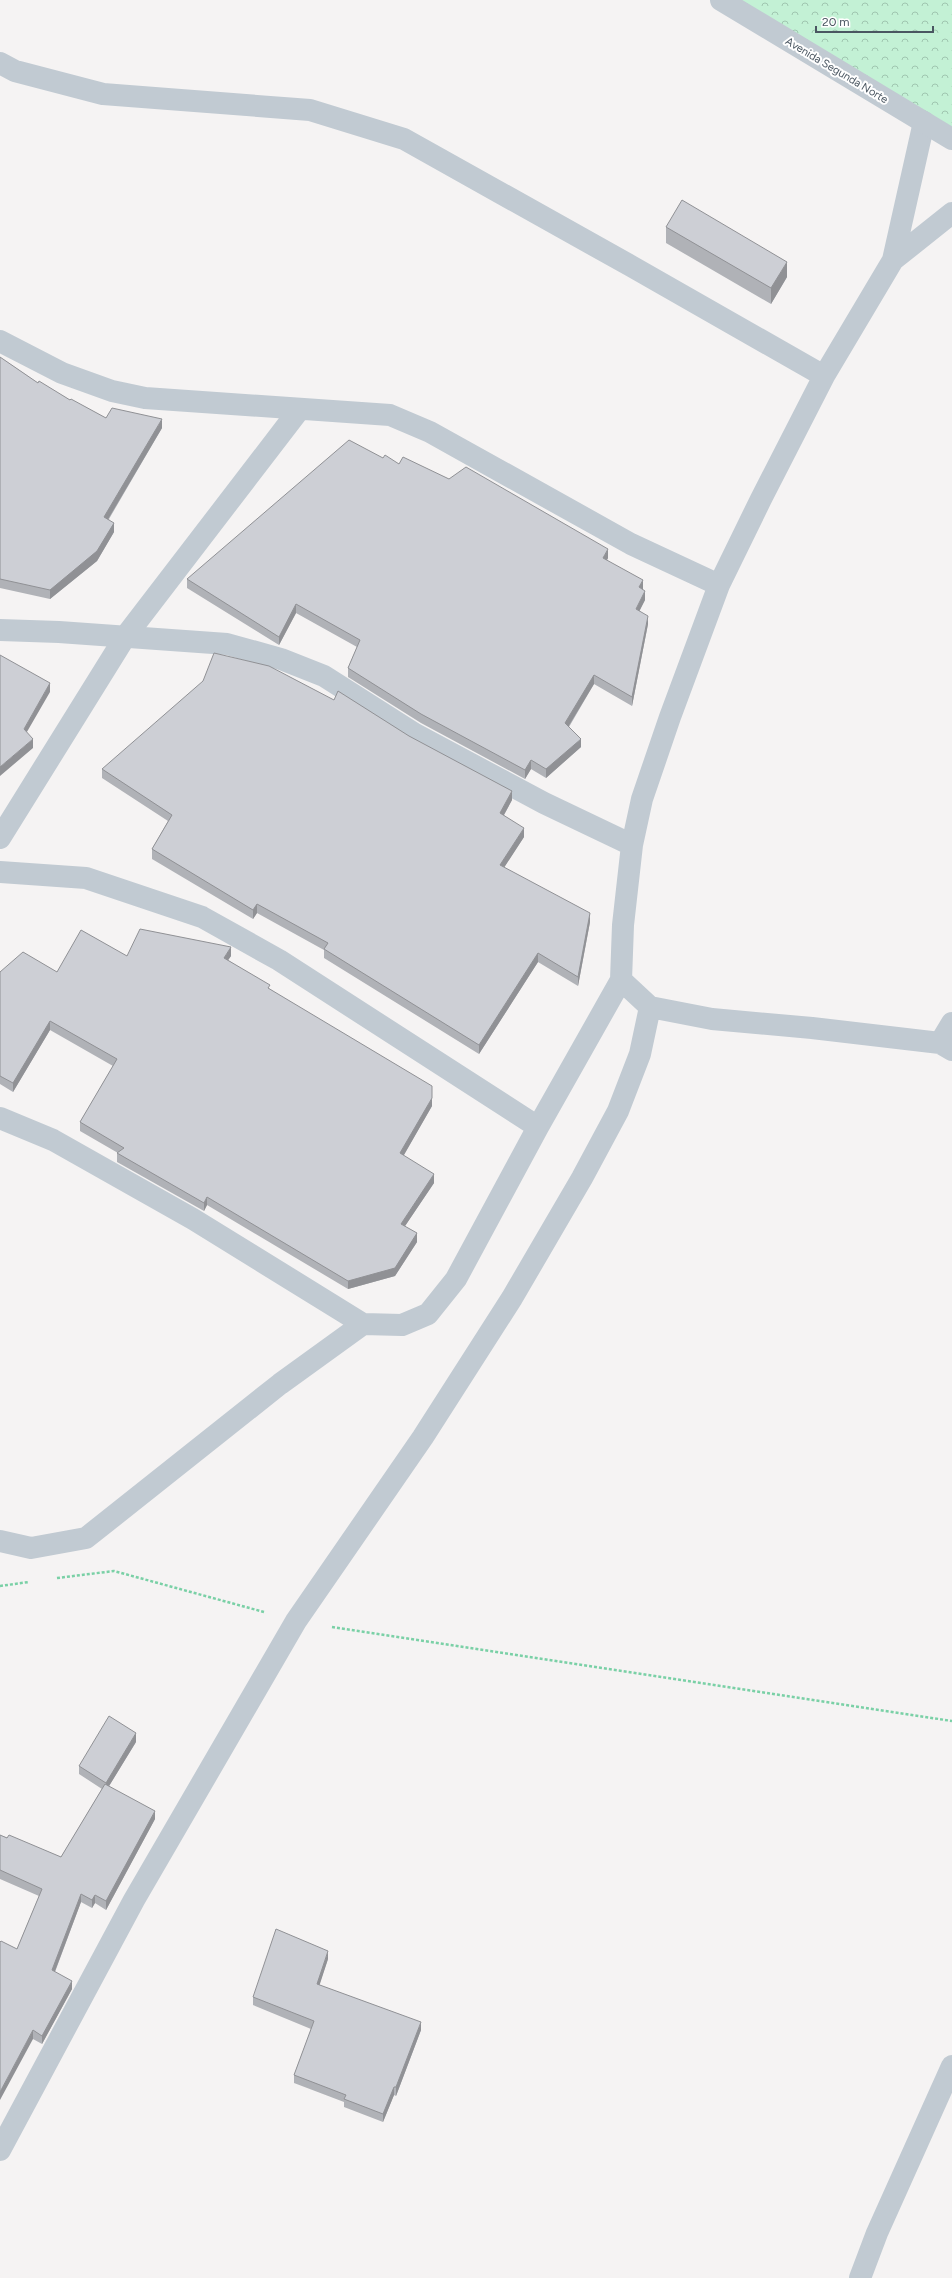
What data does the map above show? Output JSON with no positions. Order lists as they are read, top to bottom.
{
  "streets": {
    "street": ["Avenida Segunda Norte"]
  },
  "scale_bar": "20 m"
}
